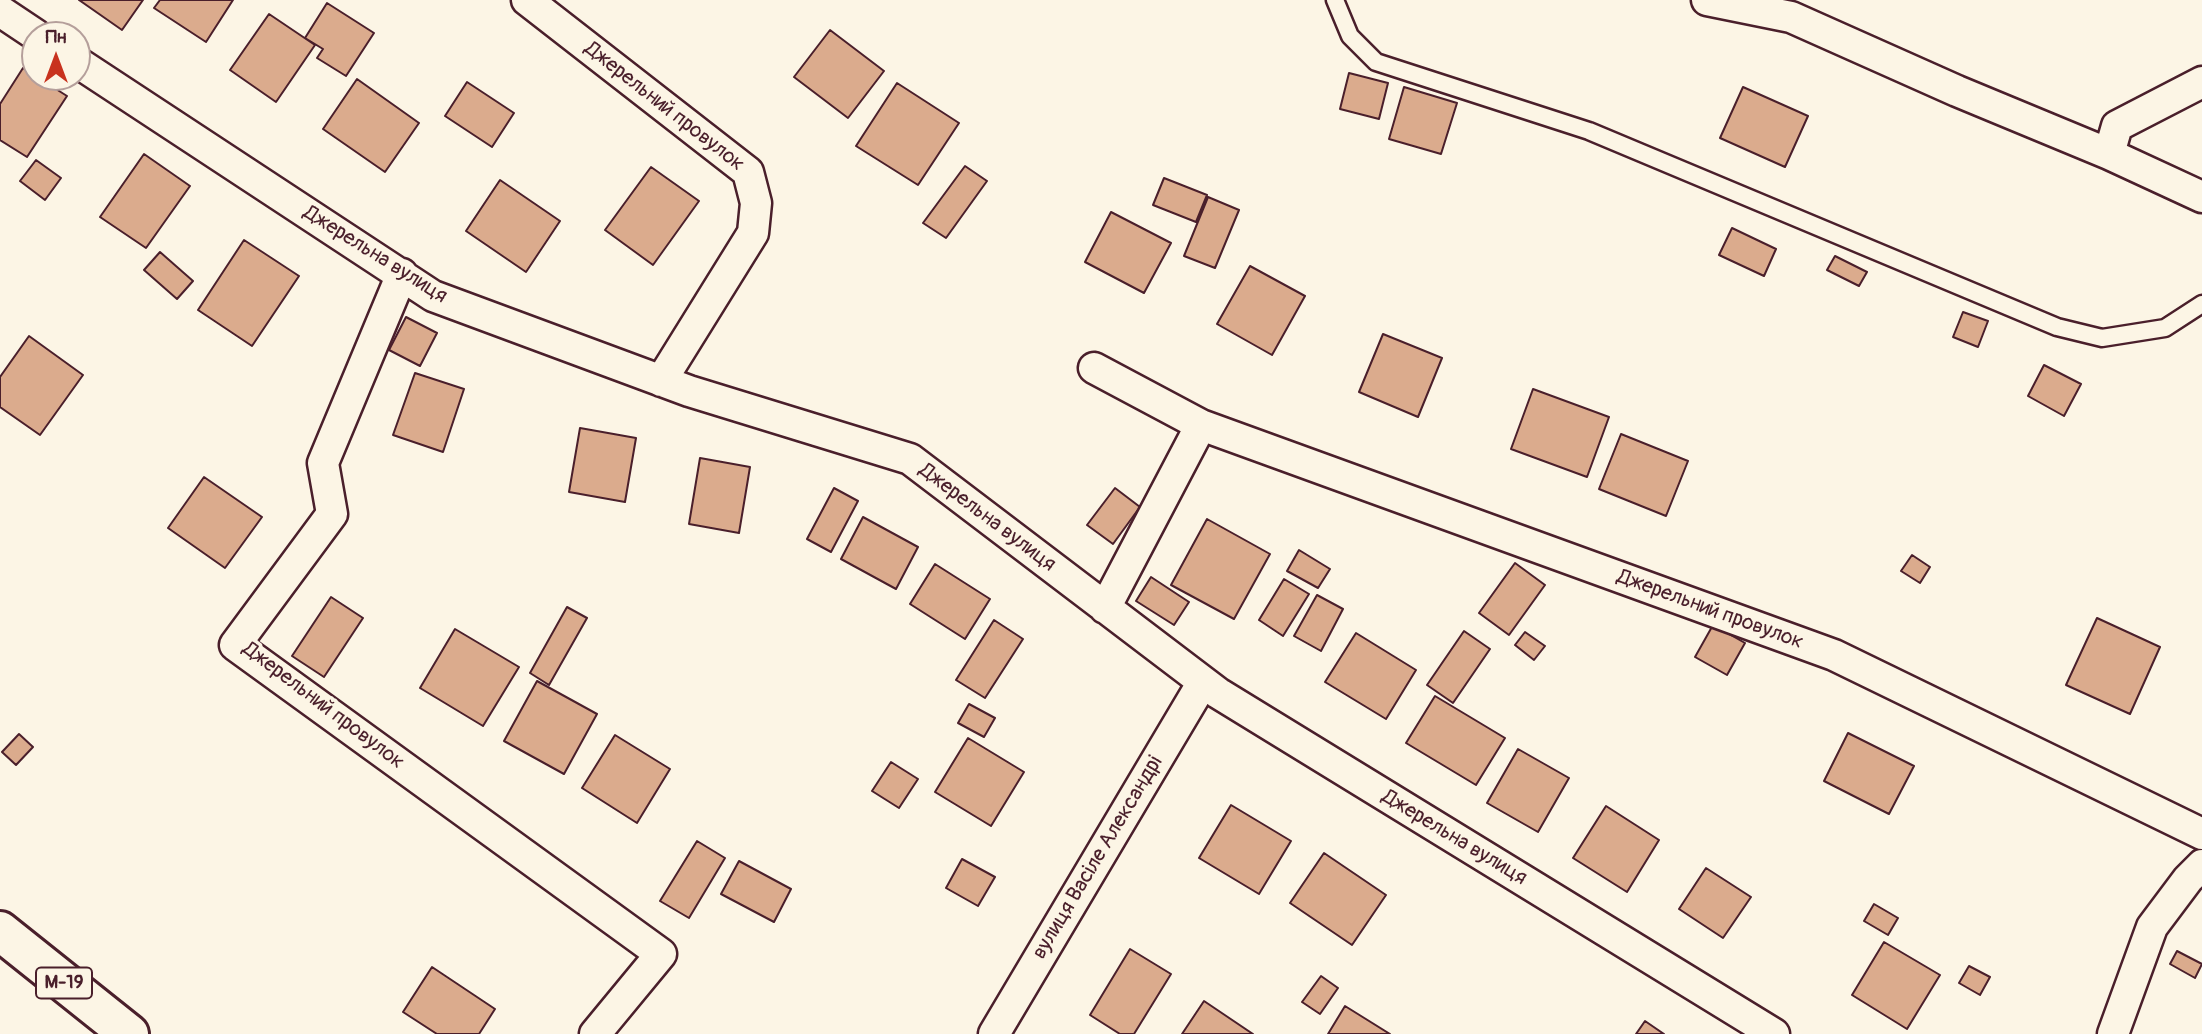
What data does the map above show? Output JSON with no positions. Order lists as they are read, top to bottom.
{
  "streets": {
    "highway": ["М-19"],
    "street": ["Джерельний провулок", "Джерельна вулиця", "вулиця Васіле Александрі"]
  },
  "crossings": [
    ["Джерельний провулок", "Джерельна вулиця"],
    ["Джерельна вулиця", "вулиця Васіле Александрі"]
  ],
  "north": "top"
}
